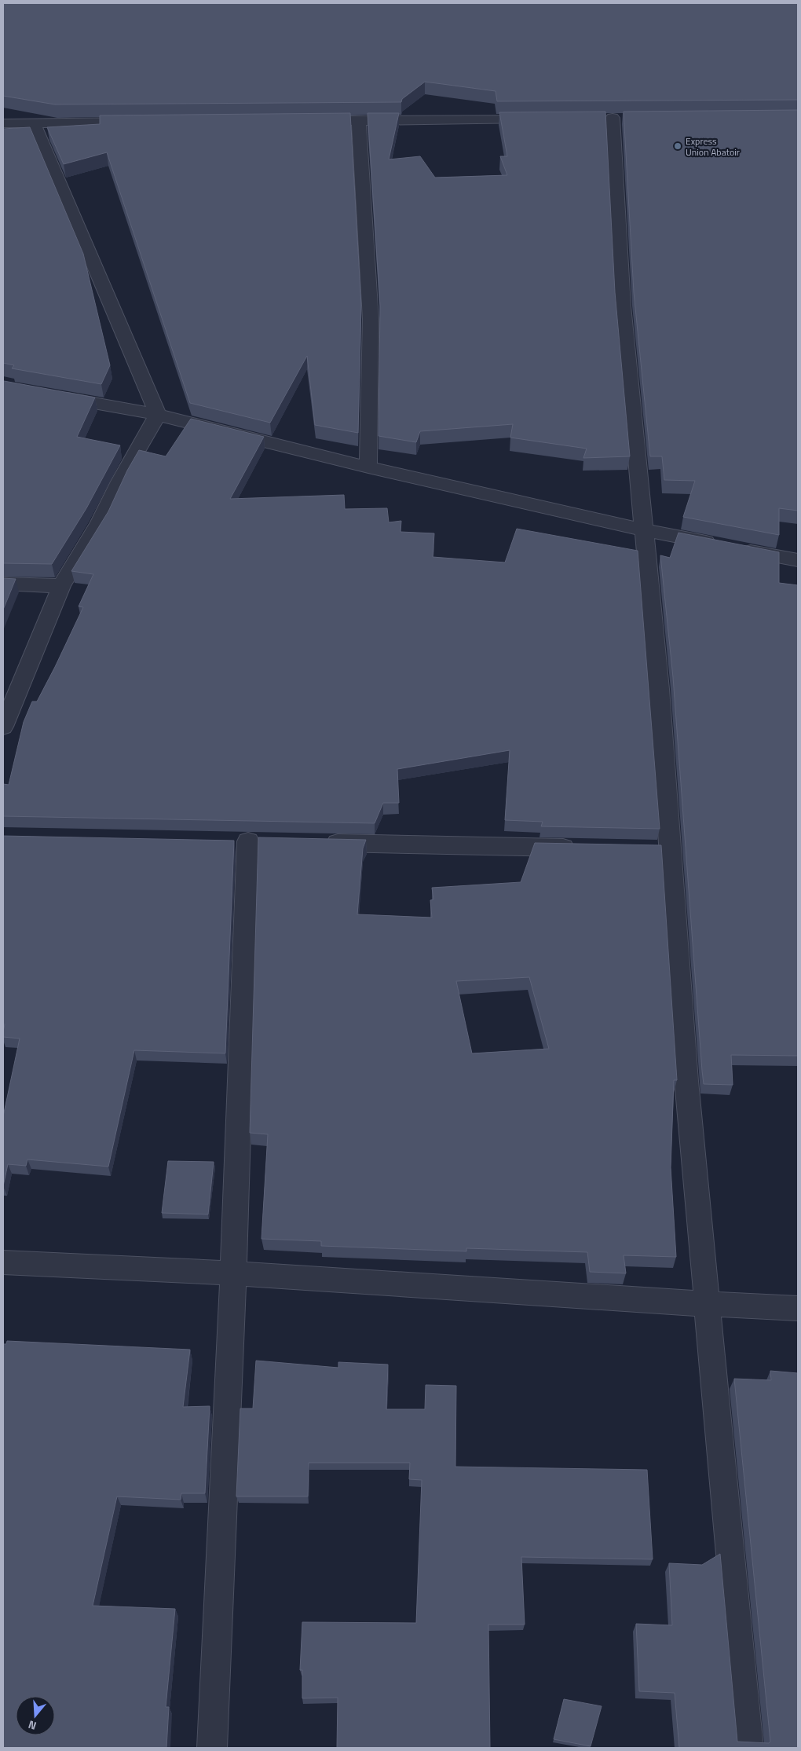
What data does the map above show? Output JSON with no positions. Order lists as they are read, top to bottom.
{
  "places": ["Express Union Abatoir"],
  "north": "bottom"
}
